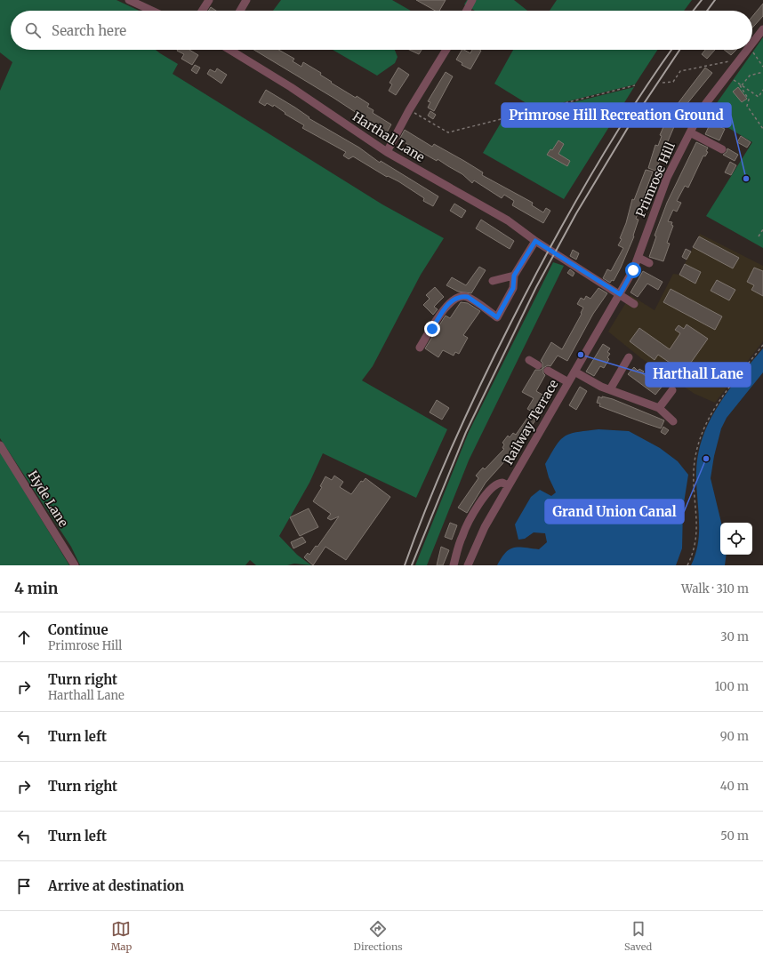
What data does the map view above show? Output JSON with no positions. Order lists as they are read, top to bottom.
{
  "streets": {
    "street": [
      "Harthall Lane",
      "Primrose Hill",
      "Railway Terrace",
      "Hyde Lane"
    ]
  },
  "crossings": [
    ["Harthall Lane", "Primrose Hill"],
    ["Harthall Lane", "Railway Terrace"],
    ["Primrose Hill", "Railway Terrace"]
  ],
  "places": ["Primrose Hill Recreation Ground", "Harthall Lane", "Grand Union Canal"],
  "page": {
    "search": "Search here",
    "heading": ["4 min", "Walk · 310 m"],
    "list": [
      ["Continue", "Primrose Hill", "30 m"],
      ["Turn right", "Harthall Lane", "100 m"],
      ["Turn left", "90 m"],
      ["Turn right", "40 m"],
      ["Turn left", "50 m"],
      "Arrive at destination"
    ],
    "nav": ["Map", "Directions", "Saved"]
  }
}
